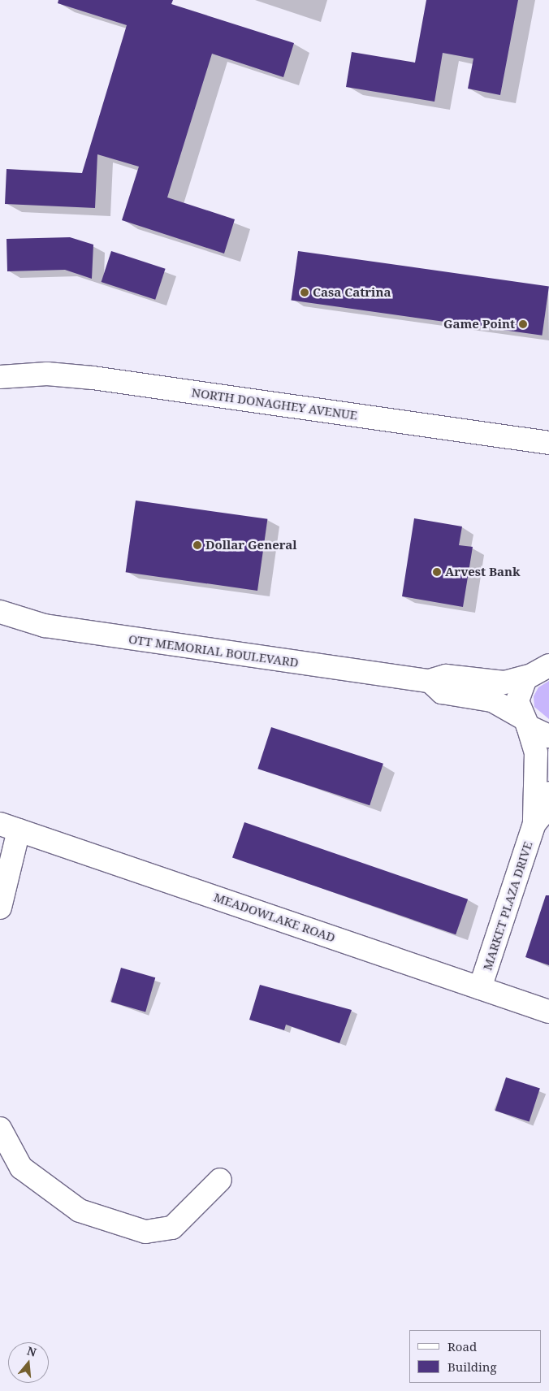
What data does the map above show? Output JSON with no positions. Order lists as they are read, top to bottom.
{
  "streets": {
    "street": [
      "NORTH DONAGHEY AVENUE",
      "OTT MEMORIAL BOULEVARD",
      "MARKET PLAZA DRIVE",
      "MEADOWLAKE ROAD"
    ]
  },
  "crossings": [
    ["OTT MEMORIAL BOULEVARD", "MARKET PLAZA DRIVE"],
    ["MARKET PLAZA DRIVE", "MEADOWLAKE ROAD"]
  ],
  "places": [
    "Casa Catrina",
    "Game Point",
    "Dollar General",
    "Arvest Bank"
  ],
  "legend": ["Road", "Building"],
  "north": "top"
}
